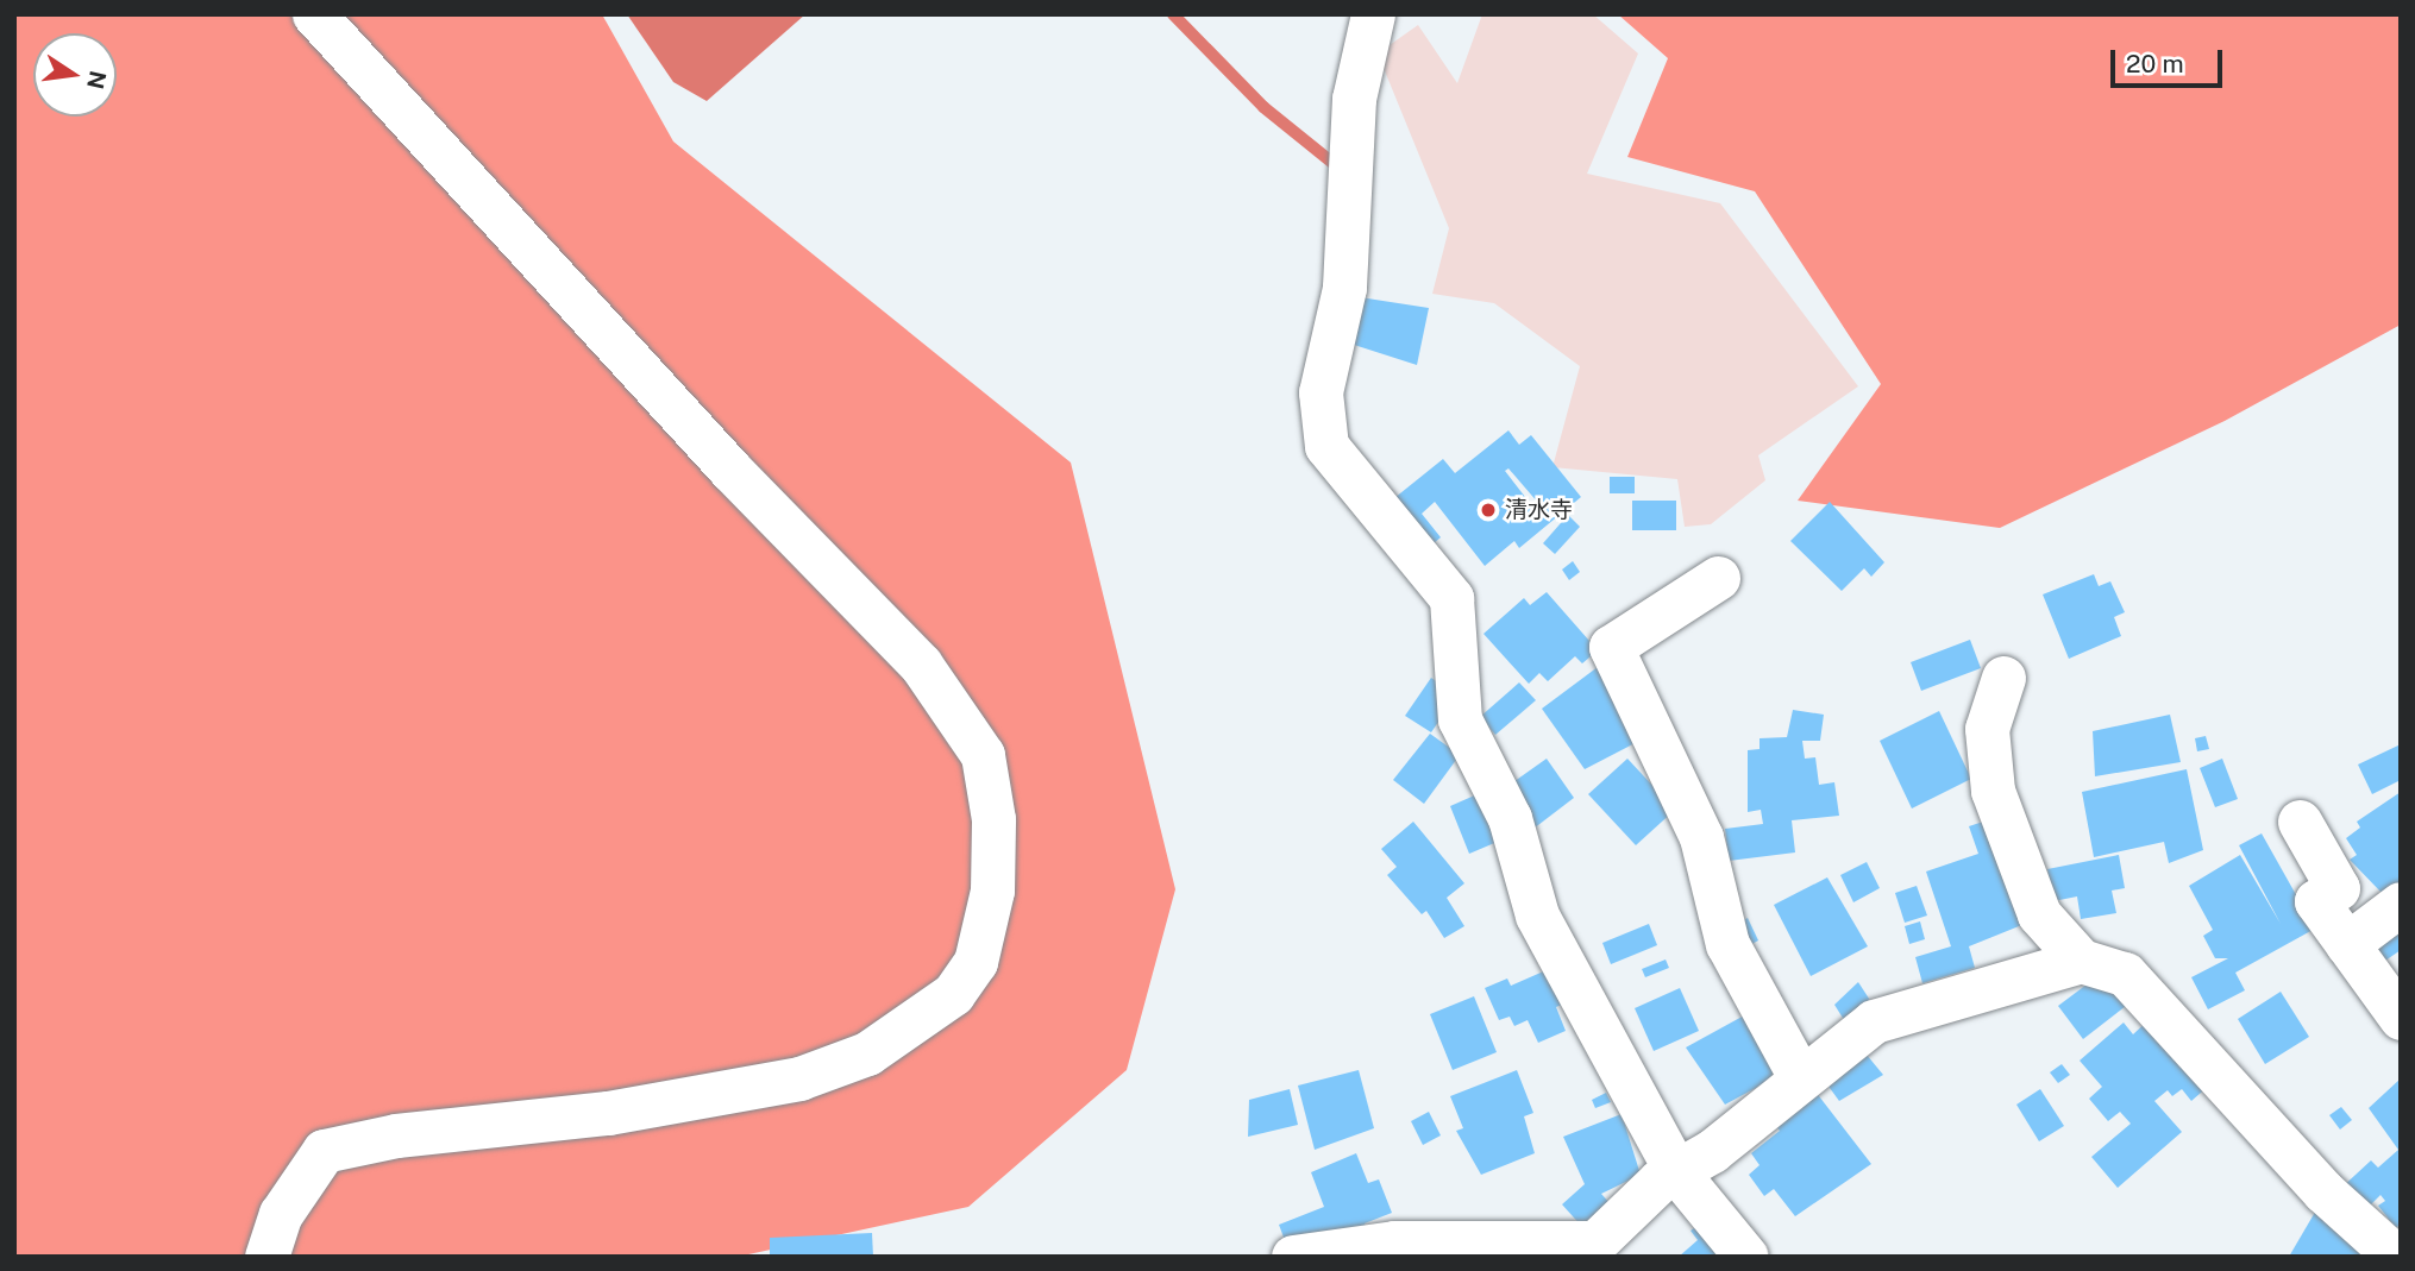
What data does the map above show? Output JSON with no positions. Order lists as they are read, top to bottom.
{
  "places": ["清水寺"],
  "scale_bar": "20 m",
  "north": "right"
}
